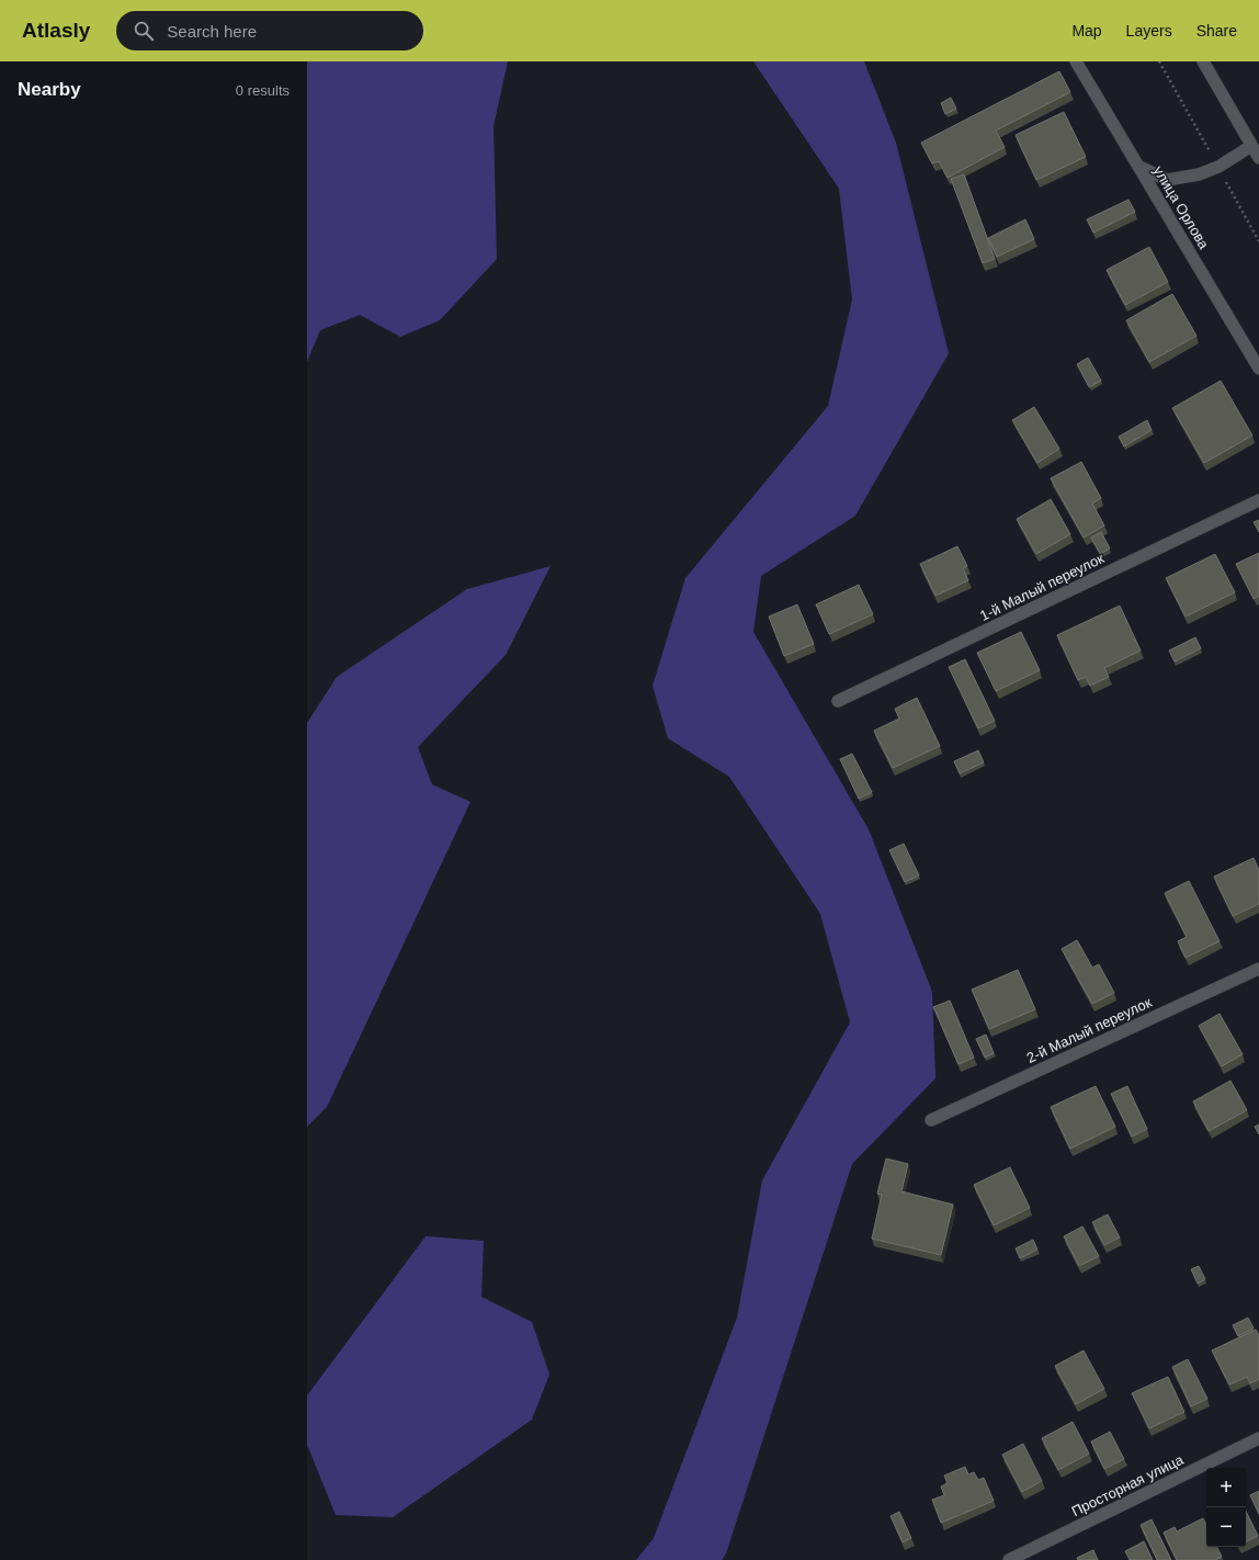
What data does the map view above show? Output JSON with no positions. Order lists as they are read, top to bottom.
{
  "streets": {
    "street": [
      "улица Орлова",
      "1-й Малый переулок",
      "2-й Малый переулок",
      "Просторная улица"
    ]
  },
  "page": {
    "header": "Atlasly",
    "search": "Search here",
    "nav": ["Map", "Layers", "Share"],
    "heading": ["Nearby", "0 results"],
    "map_buttons": ["+", "−"]
  }
}
